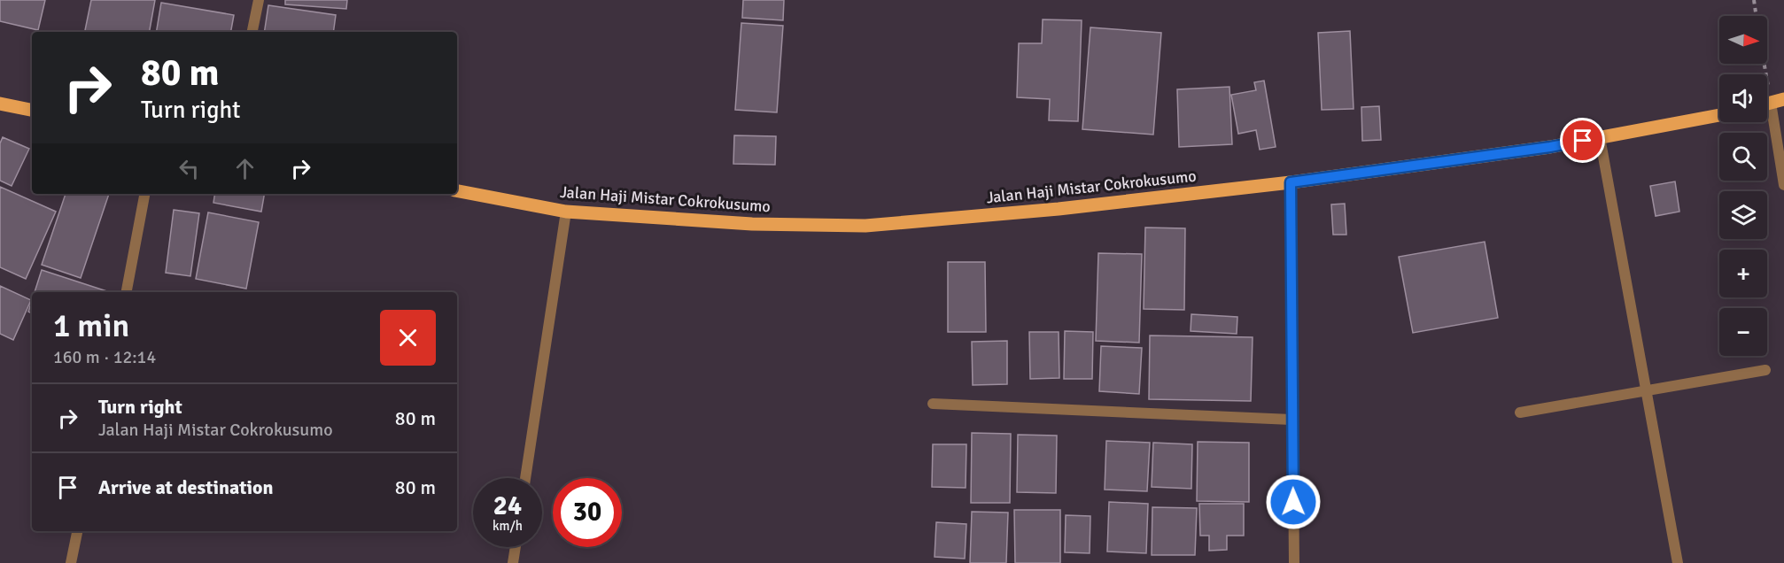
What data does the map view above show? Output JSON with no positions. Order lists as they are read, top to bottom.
{
  "streets": {
    "main road": ["Jalan Haji Mistar Cokrokusumo"]
  },
  "north": "right",
  "page": {
    "map_buttons": ["+", "−"],
    "turn": ["80 m", "Turn right"],
    "heading": ["1 min", "160 m · 12:14"],
    "list": [
      {
        "name": "Turn right",
        "note": "Jalan Haji Mistar Cokrokusumo",
        "value": "80 m"
      },
      {
        "name": "Arrive at destination",
        "value": "80 m"
      }
    ],
    "speed": "24 km/h",
    "limit": "30"
  }
}
